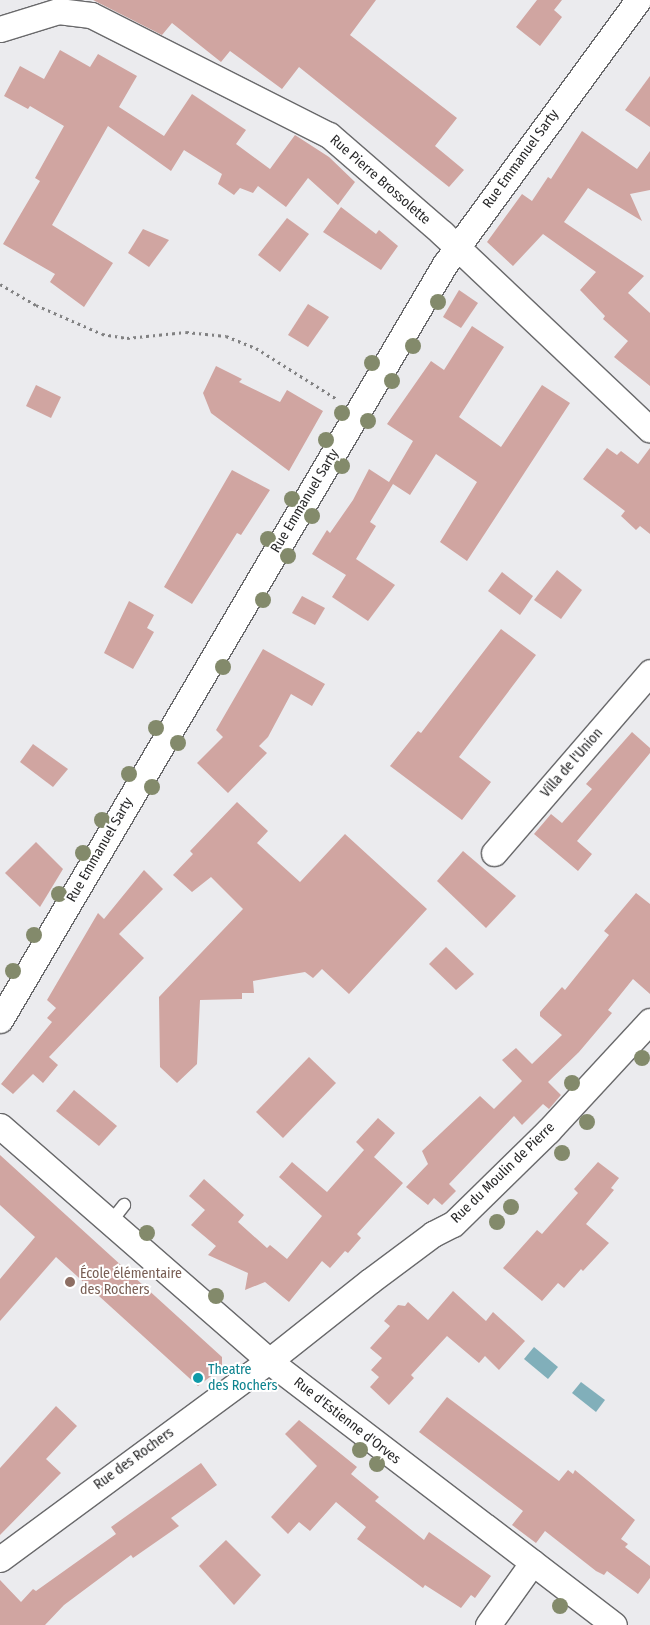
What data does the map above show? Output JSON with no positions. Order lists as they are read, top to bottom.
{
  "streets": {
    "street": [
      "Rue Emmanuel Sarty",
      "Rue Pierre Brossolette",
      "Villa de l'Union",
      "Rue du Moulin de Pierre",
      "Rue d'Estienne d'Orves",
      "Rue des Rochers"
    ]
  },
  "crossings": [
    ["Rue Emmanuel Sarty", "Rue Pierre Brossolette"],
    ["Rue du Moulin de Pierre", "Rue d'Estienne d'Orves"],
    ["Rue du Moulin de Pierre", "Rue des Rochers"],
    ["Rue d'Estienne d'Orves", "Rue des Rochers"]
  ],
  "places": ["École élémentaire des Rochers", "Theatre des Rochers"]
}
